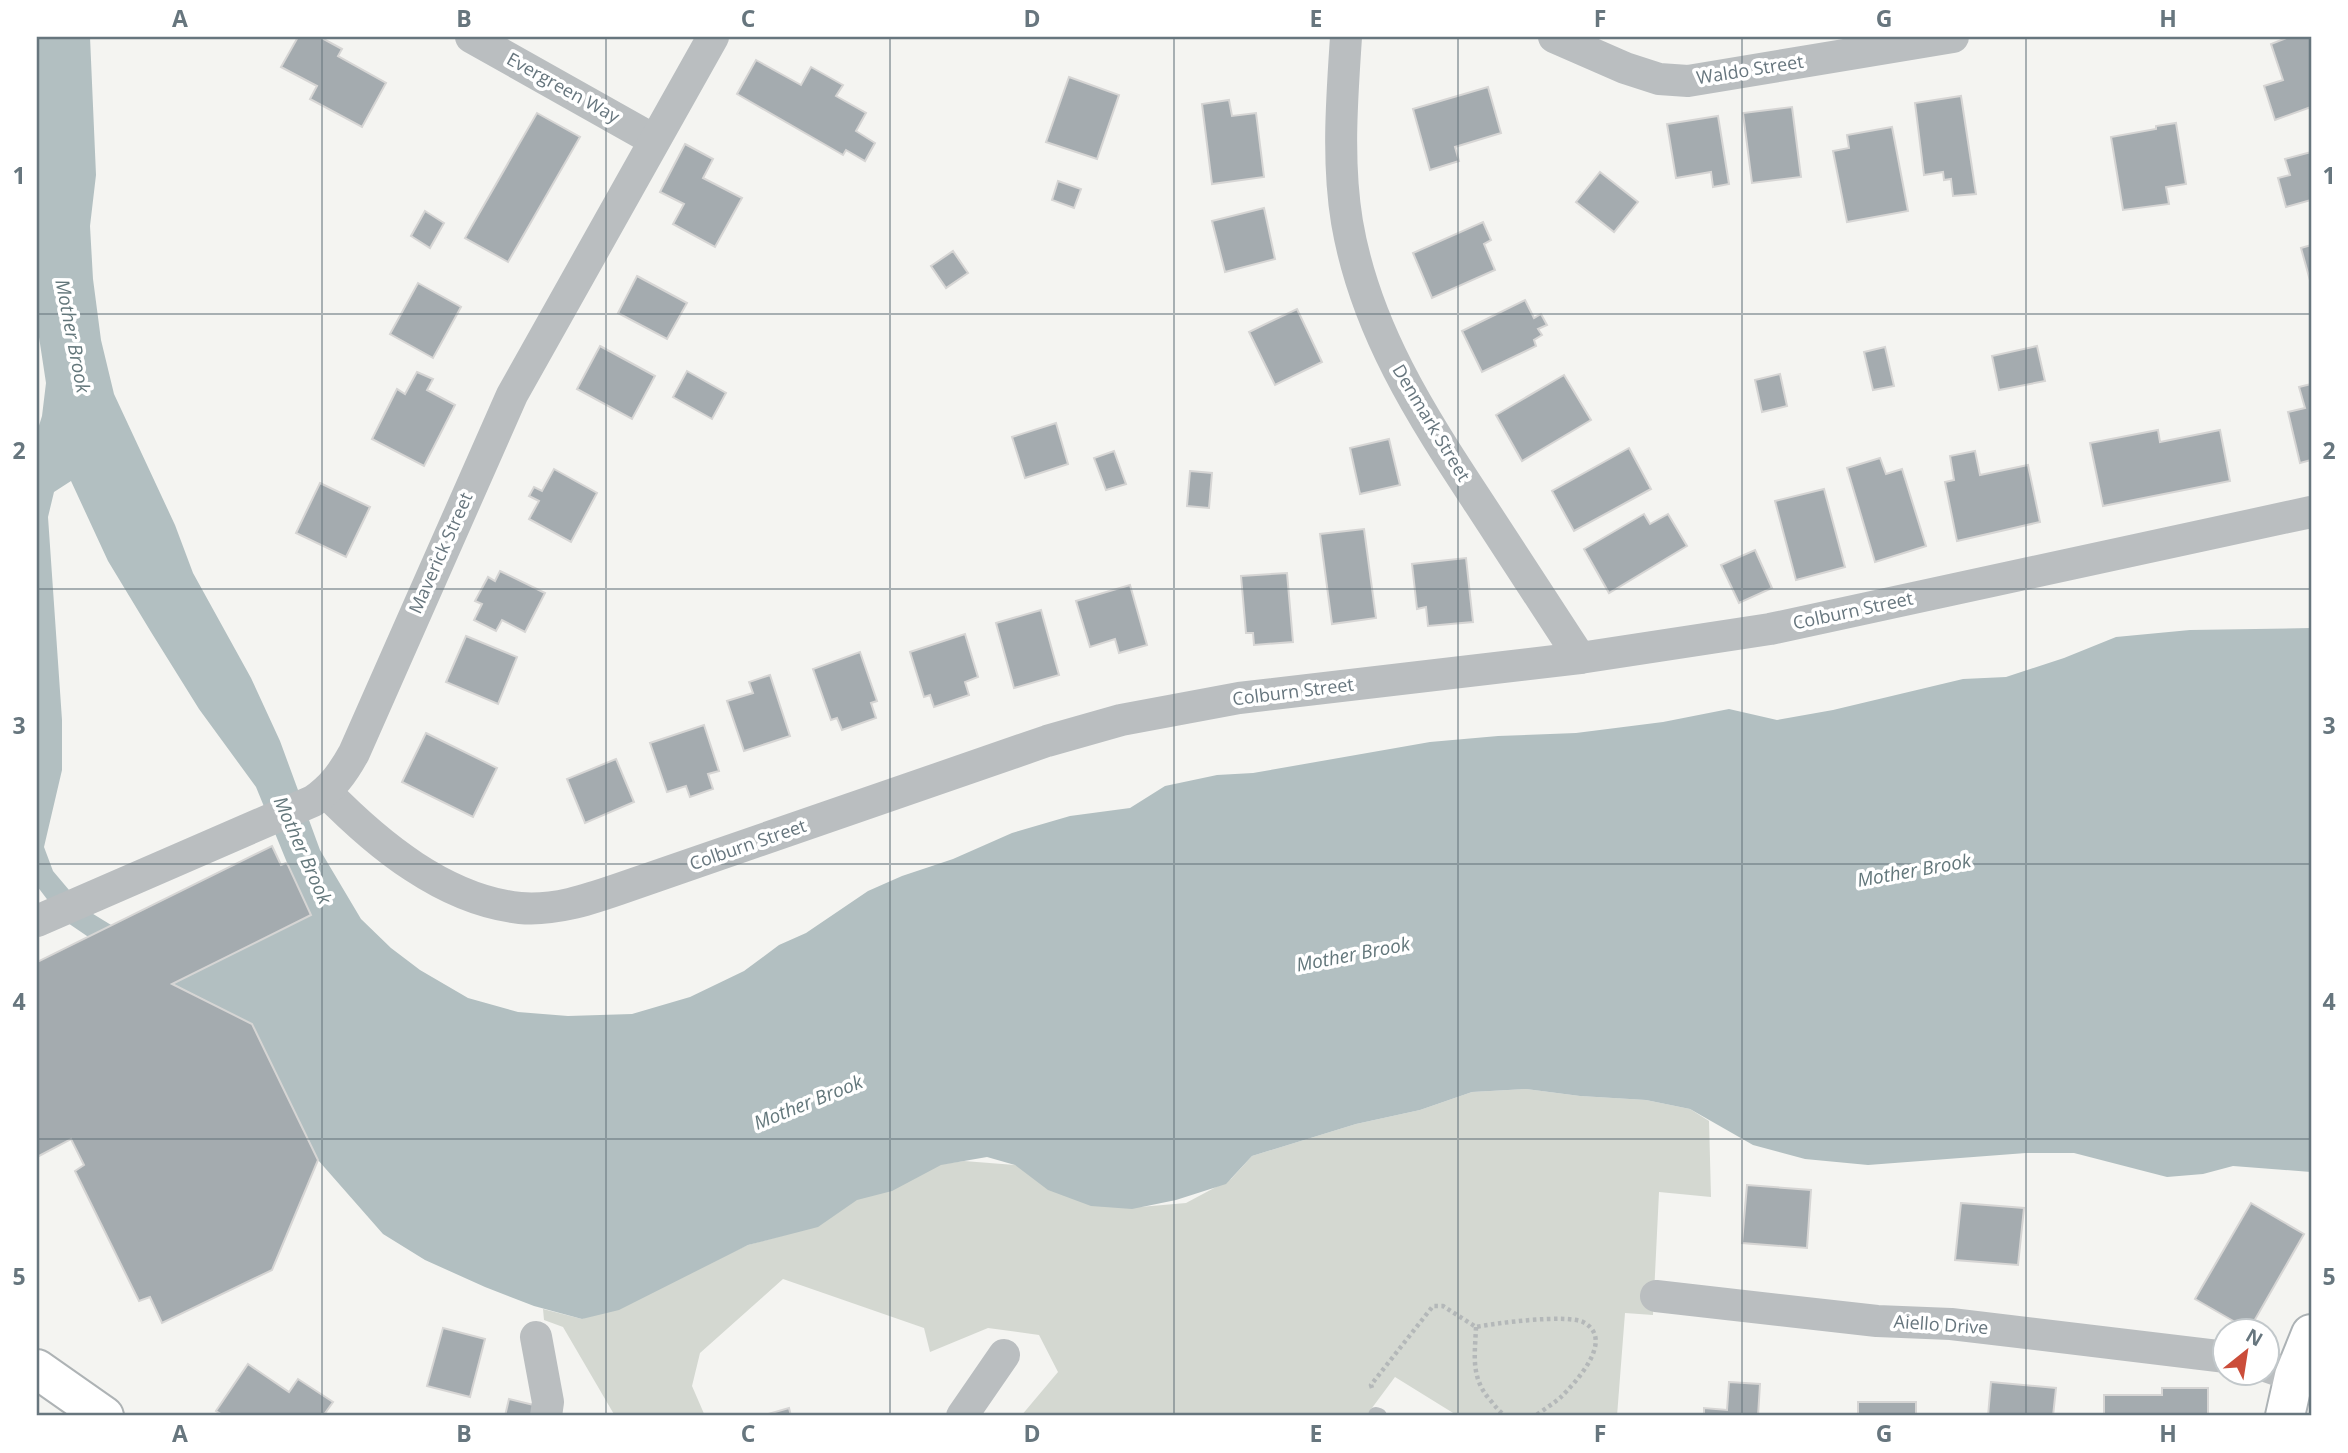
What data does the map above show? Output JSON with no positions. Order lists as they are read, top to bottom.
{
  "streets": {
    "street": [
      "Waldo Street",
      "Evergreen Way",
      "Denmark Street",
      "Maverick Street",
      "Colburn Street",
      "Aiello Drive"
    ]
  },
  "crossings": [
    ["Evergreen Way", "Maverick Street"],
    ["Denmark Street", "Colburn Street"],
    ["Maverick Street", "Colburn Street"]
  ],
  "water": ["Mother Brook"],
  "north": "top right",
  "grid": {
    "columns": [
      "A",
      "B",
      "C",
      "D",
      "E",
      "F",
      "G",
      "H"
    ],
    "rows": [
      "1",
      "2",
      "3",
      "4",
      "5"
    ]
  }
}
